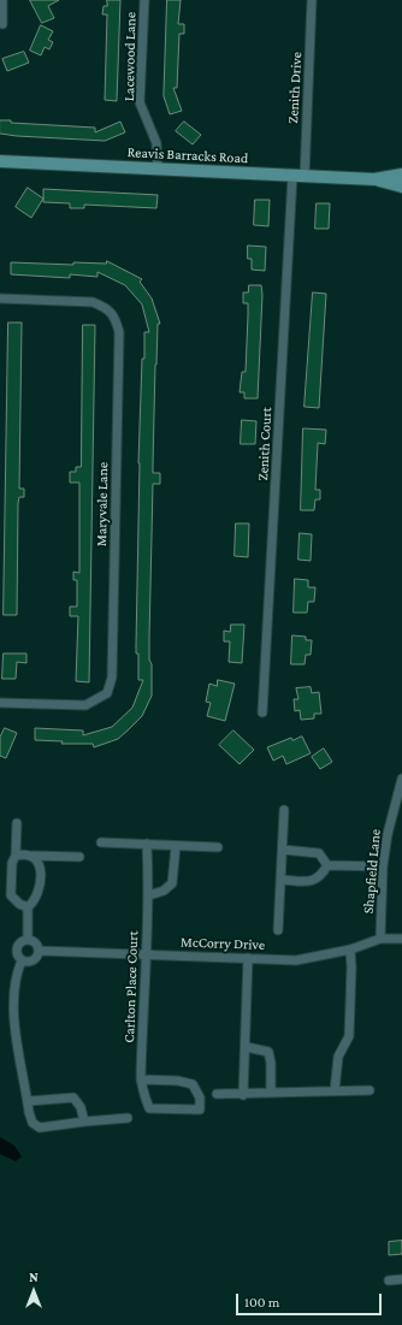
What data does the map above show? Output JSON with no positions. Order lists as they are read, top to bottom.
{
  "streets": {
    "main road": ["Reavis Barracks Road"],
    "street": [
      "Lacewood Lane",
      "Zenith Drive",
      "Zenith Court",
      "Maryvale Lane",
      "Shapfield Lane",
      "McCorry Drive",
      "Carlton Place Court"
    ]
  },
  "crossings": [
    ["Lacewood Lane", "Reavis Barracks Road"],
    ["Zenith Drive", "Reavis Barracks Road"],
    ["Zenith Drive", "Zenith Court"],
    ["Reavis Barracks Road", "Zenith Court"],
    ["Shapfield Lane", "McCorry Drive"],
    ["McCorry Drive", "Carlton Place Court"]
  ],
  "scale_bar": "100 m",
  "north": "top"
}
